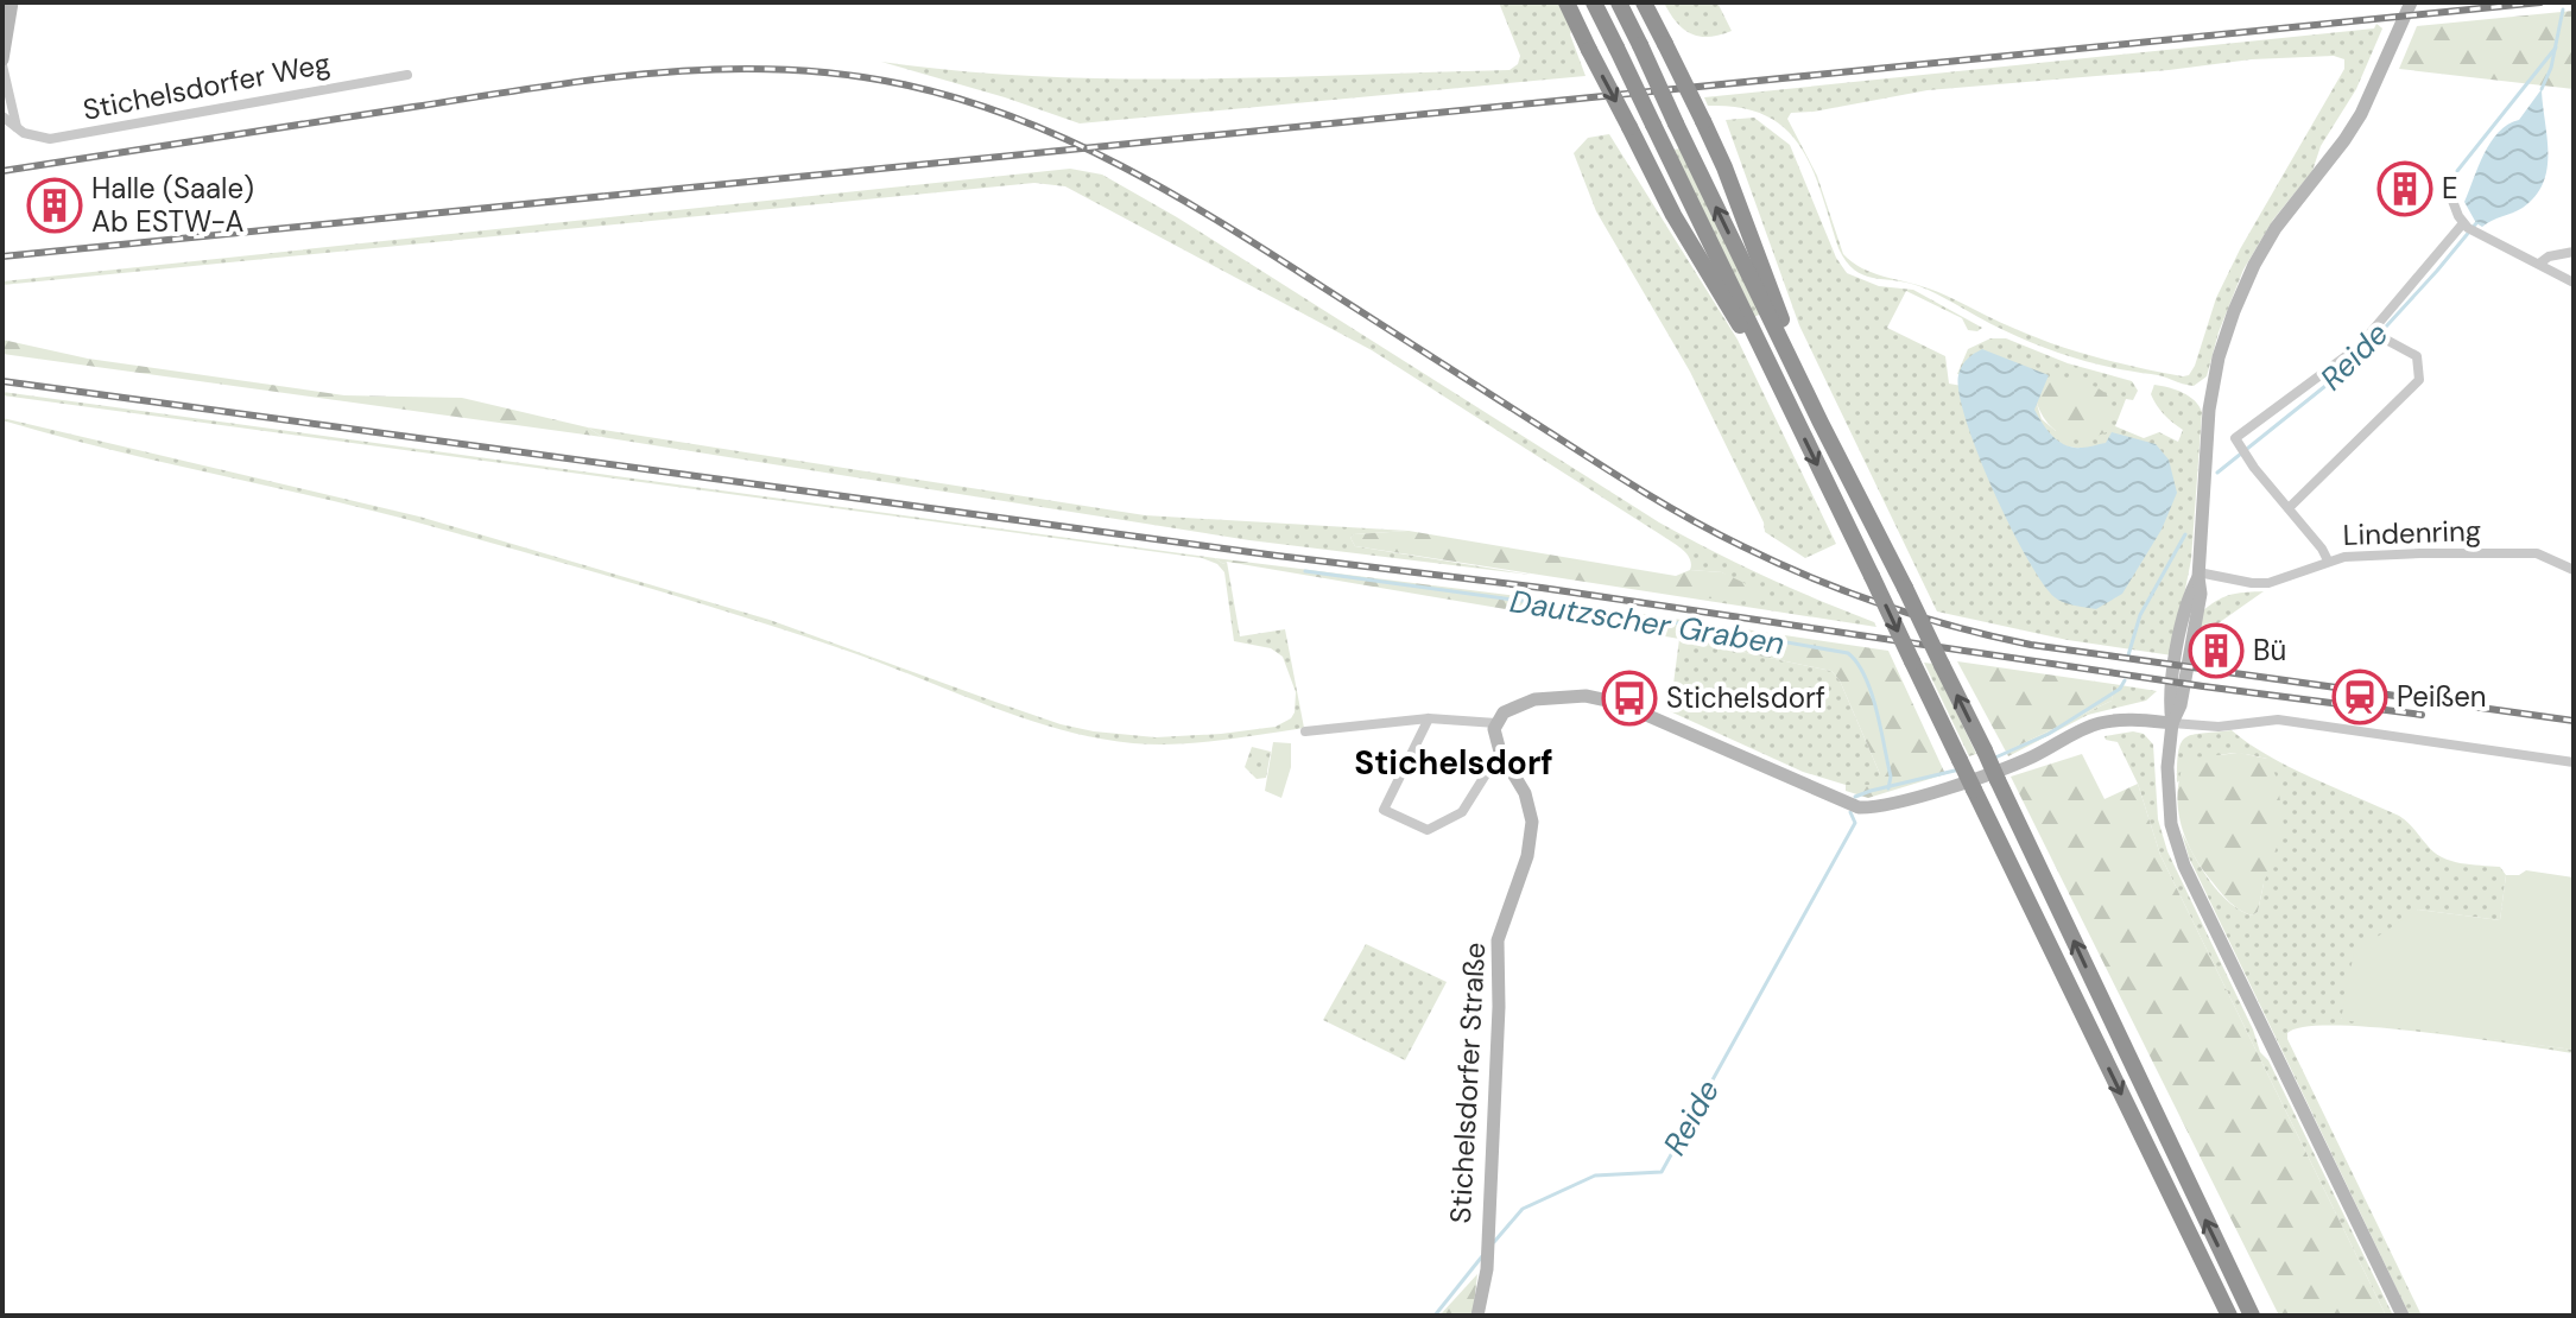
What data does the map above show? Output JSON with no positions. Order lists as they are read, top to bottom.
{
  "streets": {
    "street": ["Stichelsdorfer Weg", "Lindenring", "Stichelsdorfer Straße"]
  },
  "districts": ["Stichelsdorf"],
  "water": ["Reide", "Dautzscher Graben"],
  "places": {
    "building": ["E", "Halle (Saale) Ab ESTW-A", "Bü"],
    "station": ["Peißen"],
    "bus stop": ["Stichelsdorf"]
  }
}
